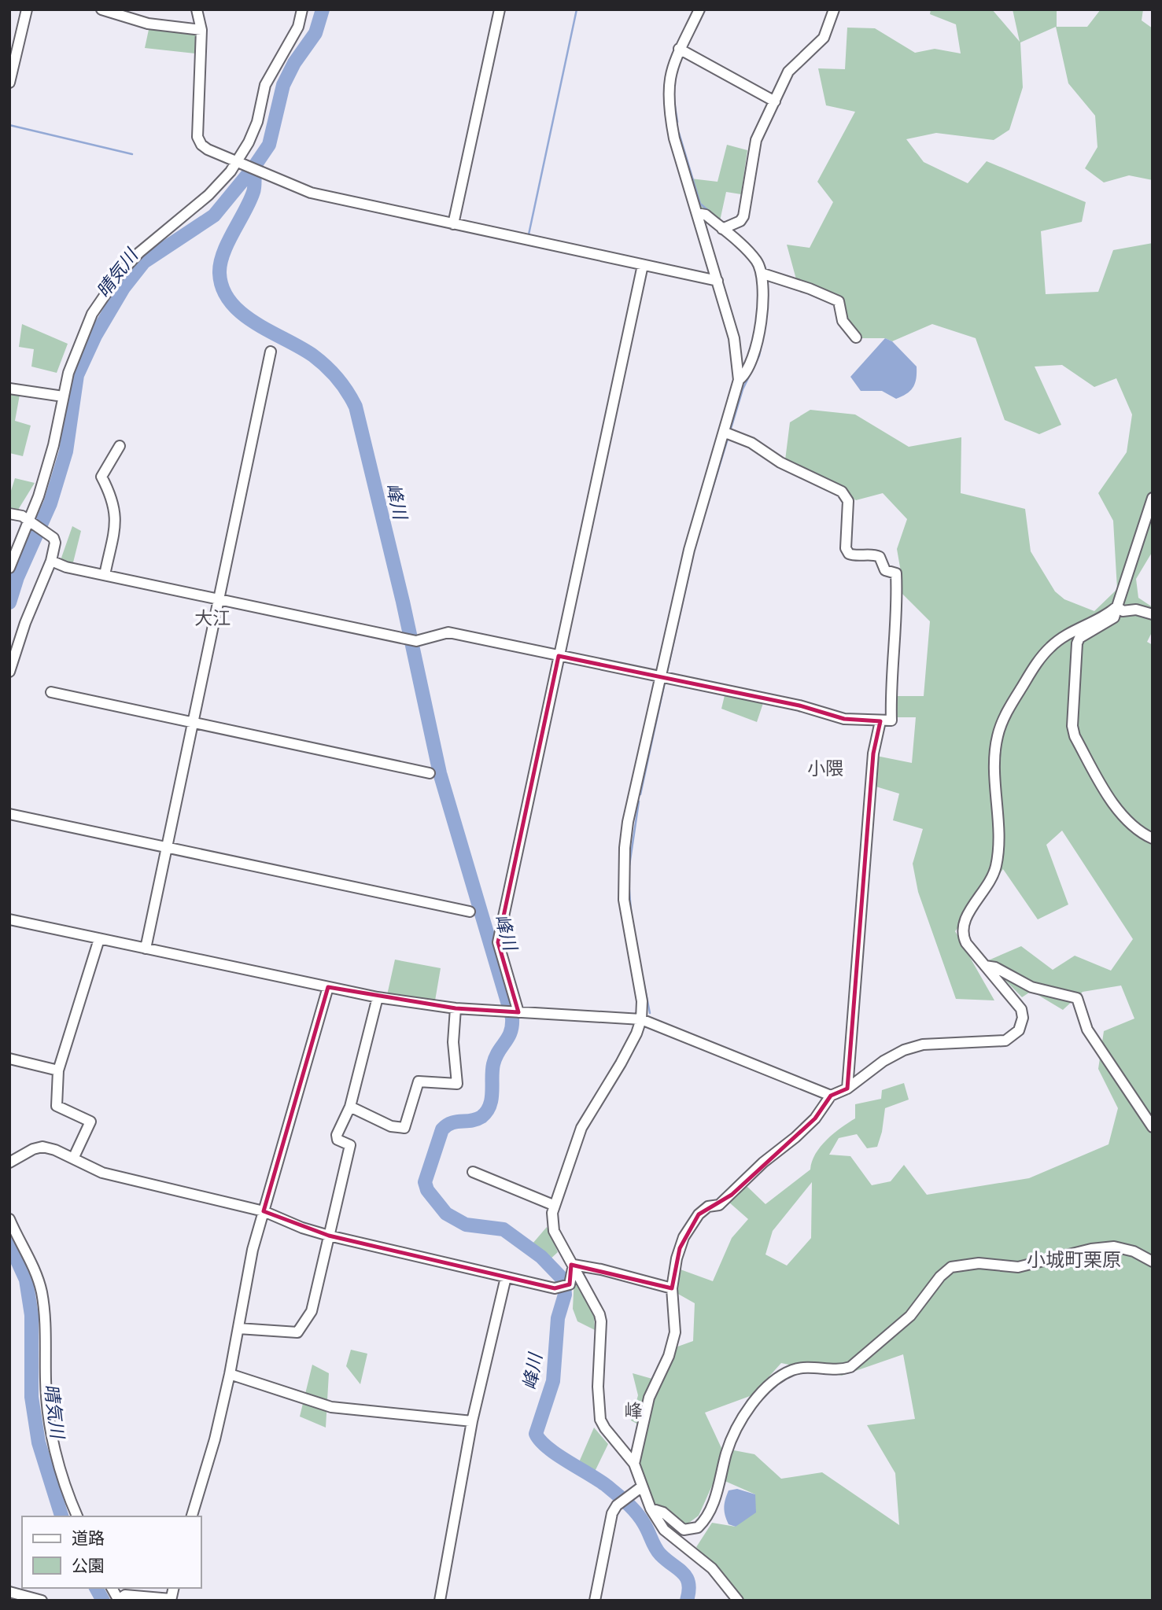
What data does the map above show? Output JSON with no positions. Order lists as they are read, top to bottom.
{
  "districts": [
    "大江",
    "小隈",
    "小城町栗原",
    "峰"
  ],
  "water": ["晴気川", "峰川"],
  "legend": ["道路", "公園"]
}
